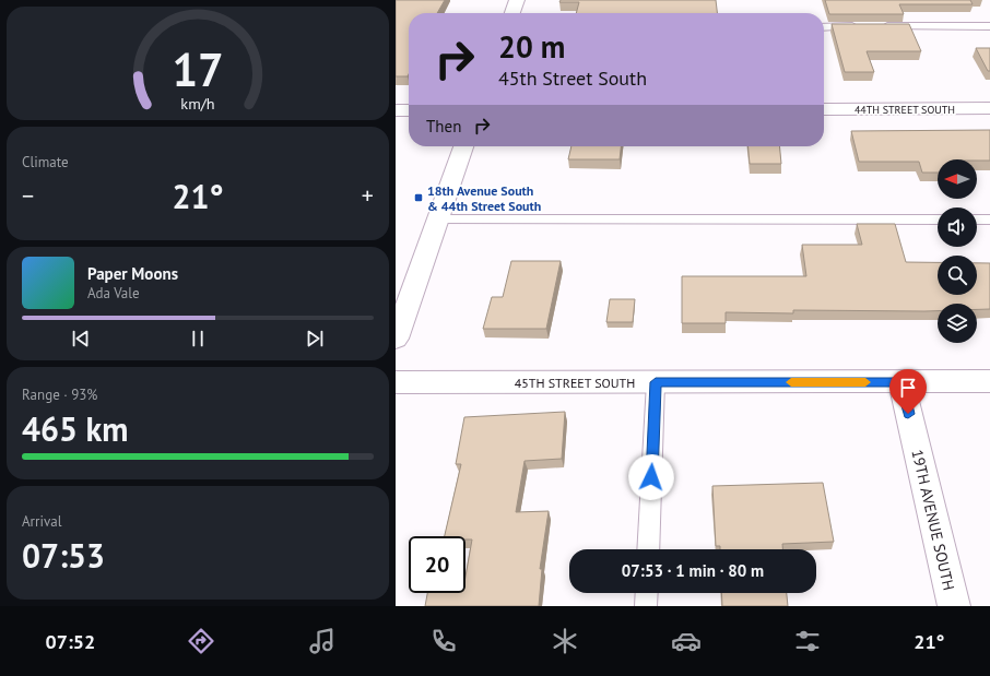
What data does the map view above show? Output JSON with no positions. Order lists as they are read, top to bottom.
{
  "streets": {
    "street": ["44TH STREET SOUTH", "45TH STREET SOUTH", "19TH AVENUE SOUTH"]
  },
  "crossings": [
    ["45TH STREET SOUTH", "19TH AVENUE SOUTH"]
  ],
  "places": {
    "transit": ["18th Avenue South & 44th Street South"]
  },
  "north": "left",
  "page": {
    "turn": ["20 m", "45th Street South"],
    "then": "Then",
    "tile": [
      "Climate",
      ["Range · 93%", "465 km"],
      ["Arrival", "07:53"]
    ],
    "heat": ["−", "21°", "+"],
    "song": ["Paper Moons", "Ada Vale"],
    "limit": "20",
    "trip": "07:53 · 1 min · 80 m",
    "tabs": ["07:52", "21°"],
    "gauge": ["17", "km/h"]
  }
}
